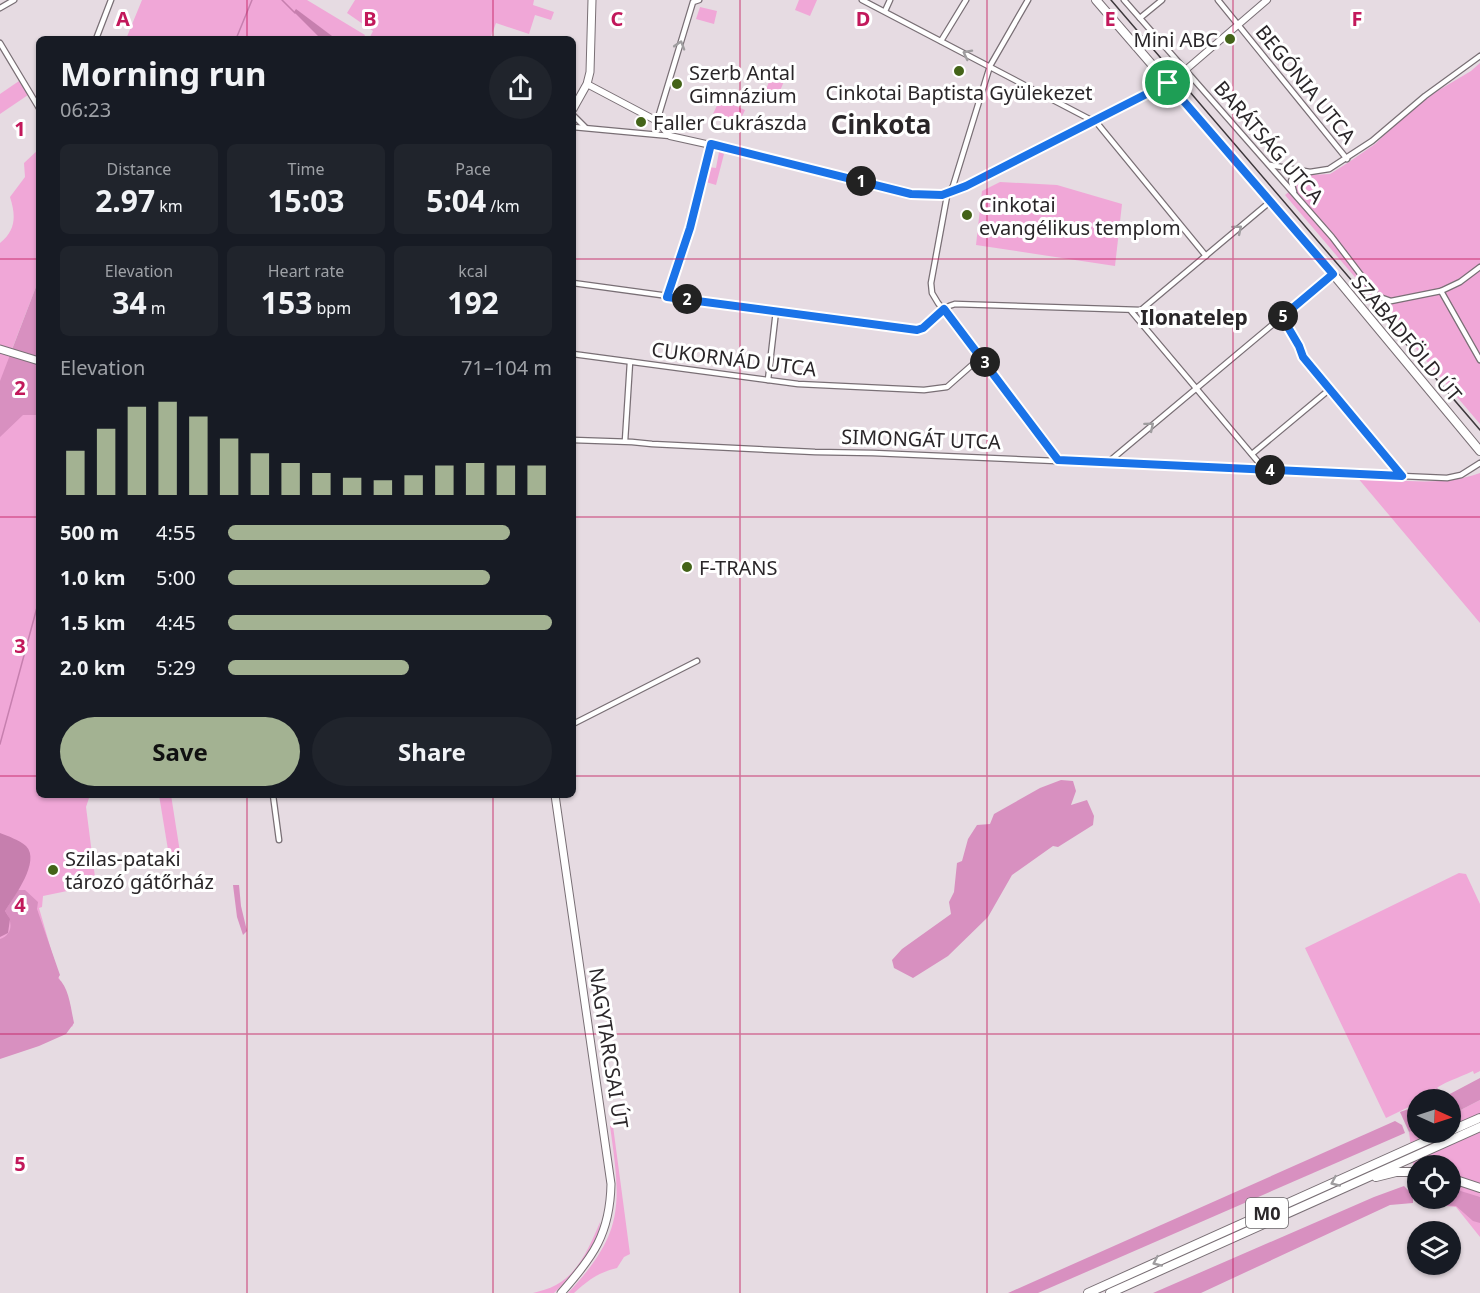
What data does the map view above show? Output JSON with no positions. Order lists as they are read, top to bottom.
{
  "streets": {
    "highway": ["M0"],
    "main road": ["SZABADFÖLD ÚT", "NAGYTARCSAI ÚT"],
    "street": [
      "BEGÓNIA UTCA",
      "BARÁTSÁG UTCA",
      "CUKORNÁD UTCA",
      "SIMONGÁT UTCA"
    ]
  },
  "districts": ["Cinkota", "Ilonatelep"],
  "places": [
    "Mini ABC",
    "Cinkotai Baptista Gyülekezet",
    "Szerb Antal Gimnázium",
    "Faller Cukrászda",
    "Cinkotai evangélikus templom",
    "F-TRANS",
    "Szilas-pataki tározó gátőrház"
  ],
  "north": "right",
  "page": {
    "heading": ["Morning run", "06:23"],
    "stats": [
      ["Distance", "2.97 km"],
      ["Time", "15:03"],
      ["Pace", "5:04 /km"],
      ["Elevation", "34 m"],
      ["Heart rate", "153 bpm"],
      ["kcal", "192"]
    ],
    "pins": [
      "1",
      "2",
      "5",
      "3",
      "4"
    ],
    "chart": ["Elevation", "71–104 m"],
    "list": [
      {
        "name": "500 m",
        "note": "4:55"
      },
      {
        "name": "1.0 km",
        "note": "5:00"
      },
      {
        "name": "1.5 km",
        "note": "4:45"
      },
      {
        "name": "2.0 km",
        "note": "5:29"
      }
    ],
    "buttons": ["Save", "Share"]
  },
  "grid": {
    "columns": [
      "A",
      "B",
      "C",
      "D",
      "E",
      "F"
    ],
    "rows": [
      "1",
      "2",
      "3",
      "4",
      "5"
    ]
  }
}
